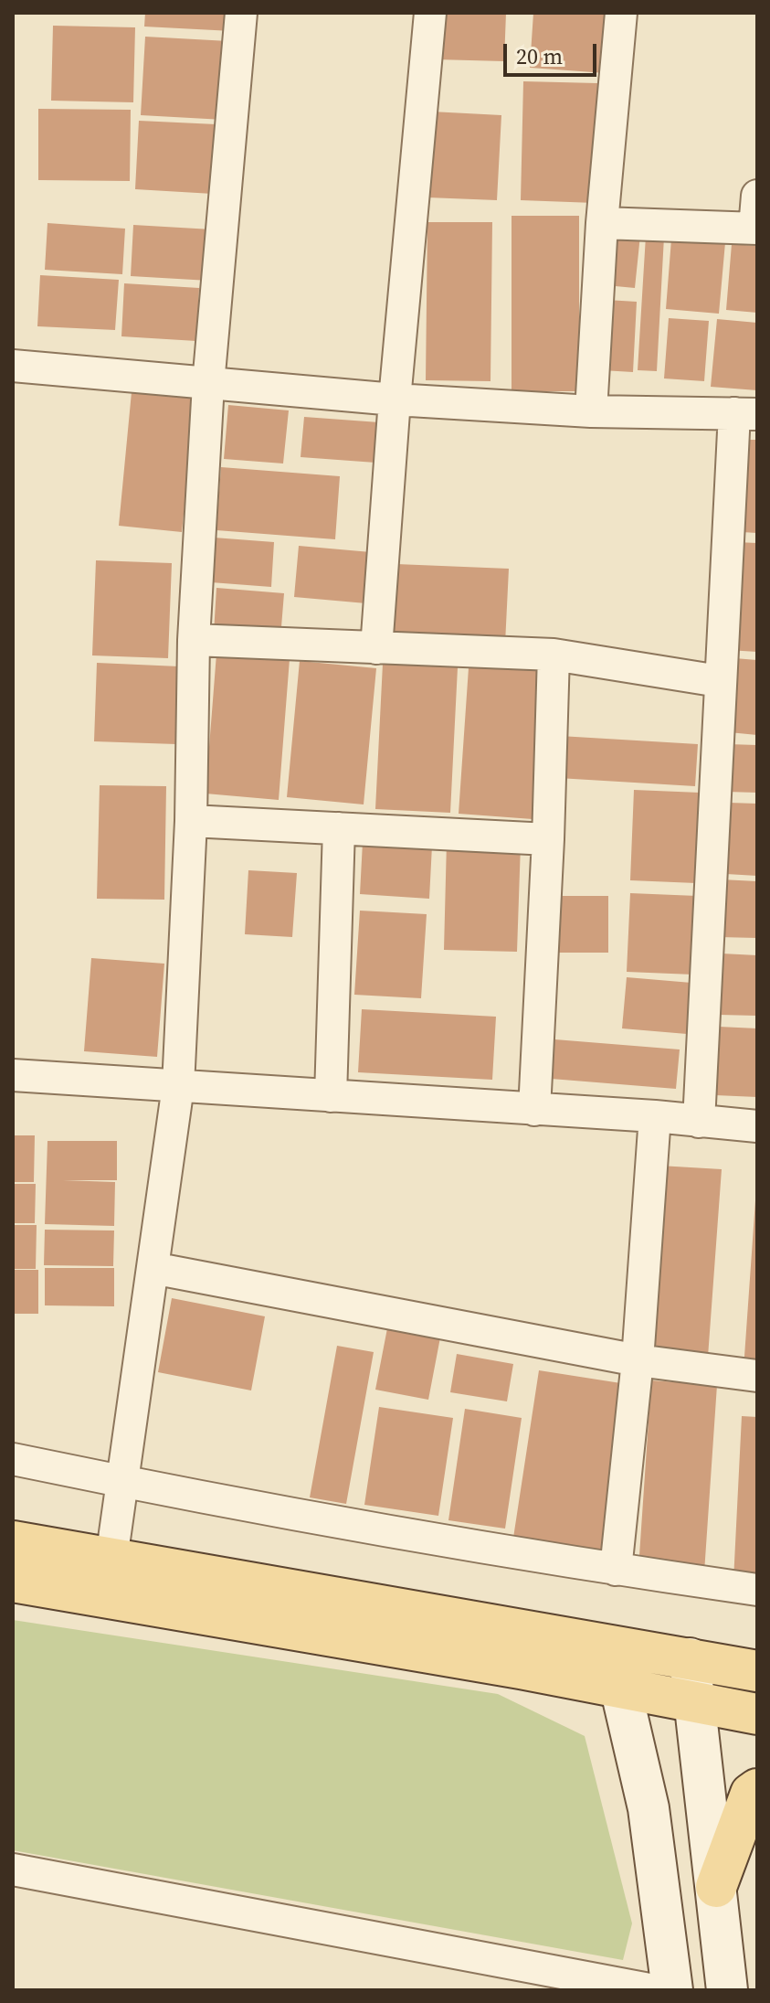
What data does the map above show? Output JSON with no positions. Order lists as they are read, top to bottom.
{
  "scale_bar": "20 m"
}
